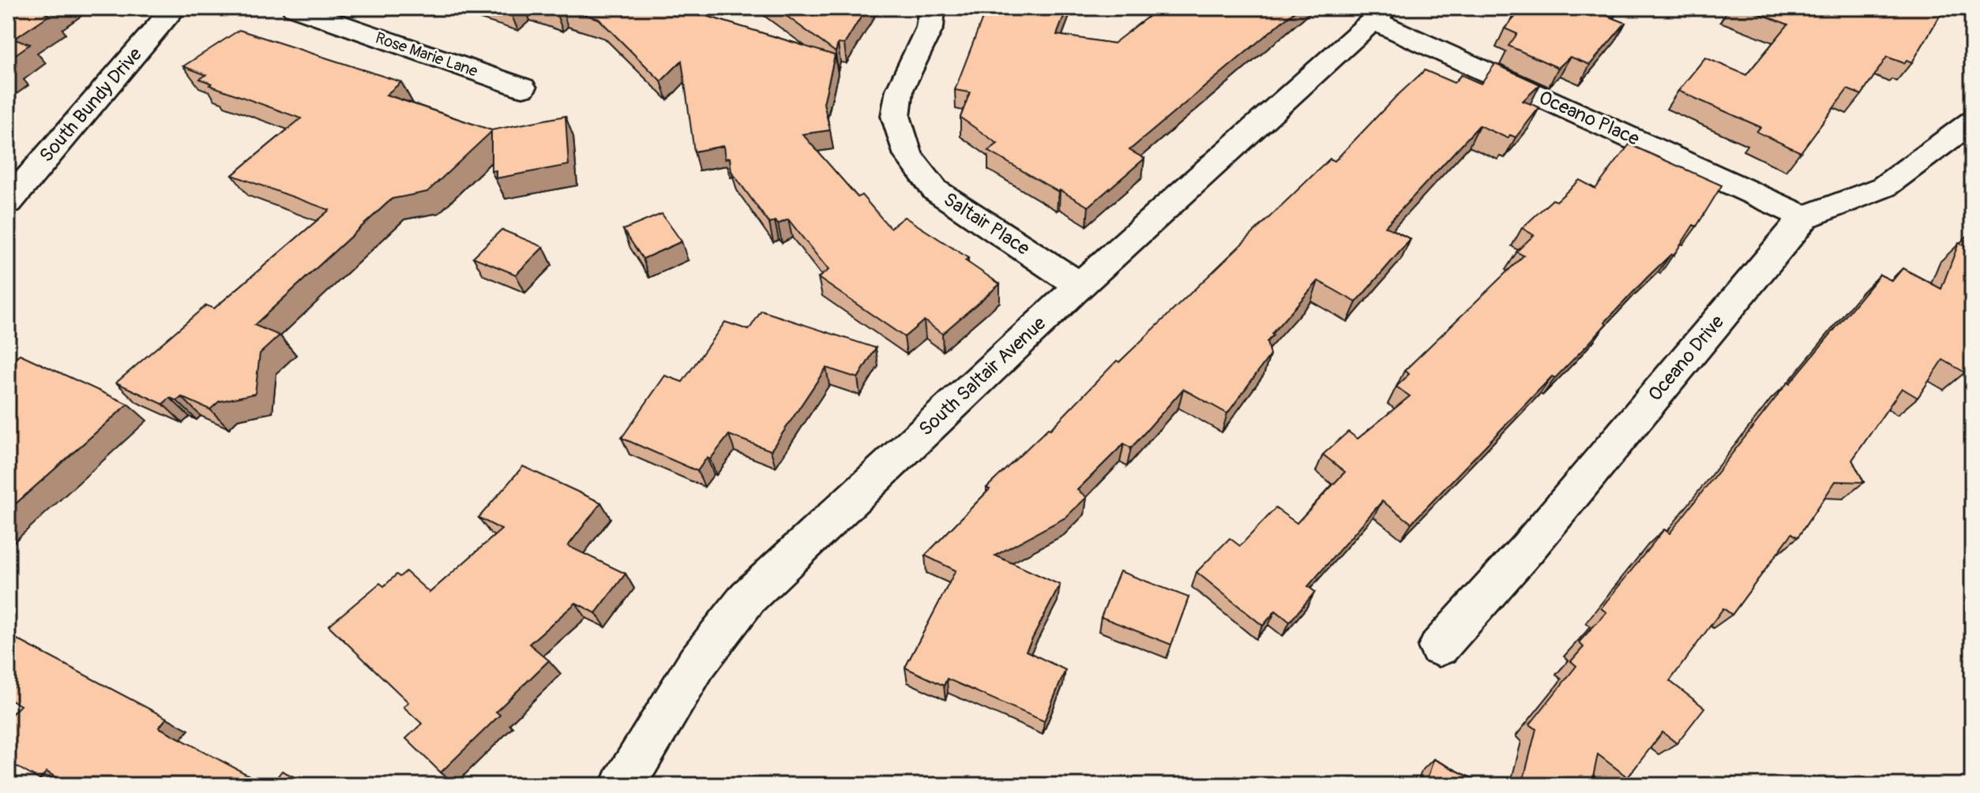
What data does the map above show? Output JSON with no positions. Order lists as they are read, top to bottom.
{
  "streets": {
    "street": [
      "Rose Marie Lane",
      "South Bundy Drive",
      "Oceano Place",
      "Saltair Place",
      "Oceano Drive",
      "South Saltair Avenue"
    ]
  },
  "crossings": [
    ["Oceano Place", "Oceano Drive"],
    ["Oceano Place", "South Saltair Avenue"],
    ["Saltair Place", "South Saltair Avenue"]
  ]
}
